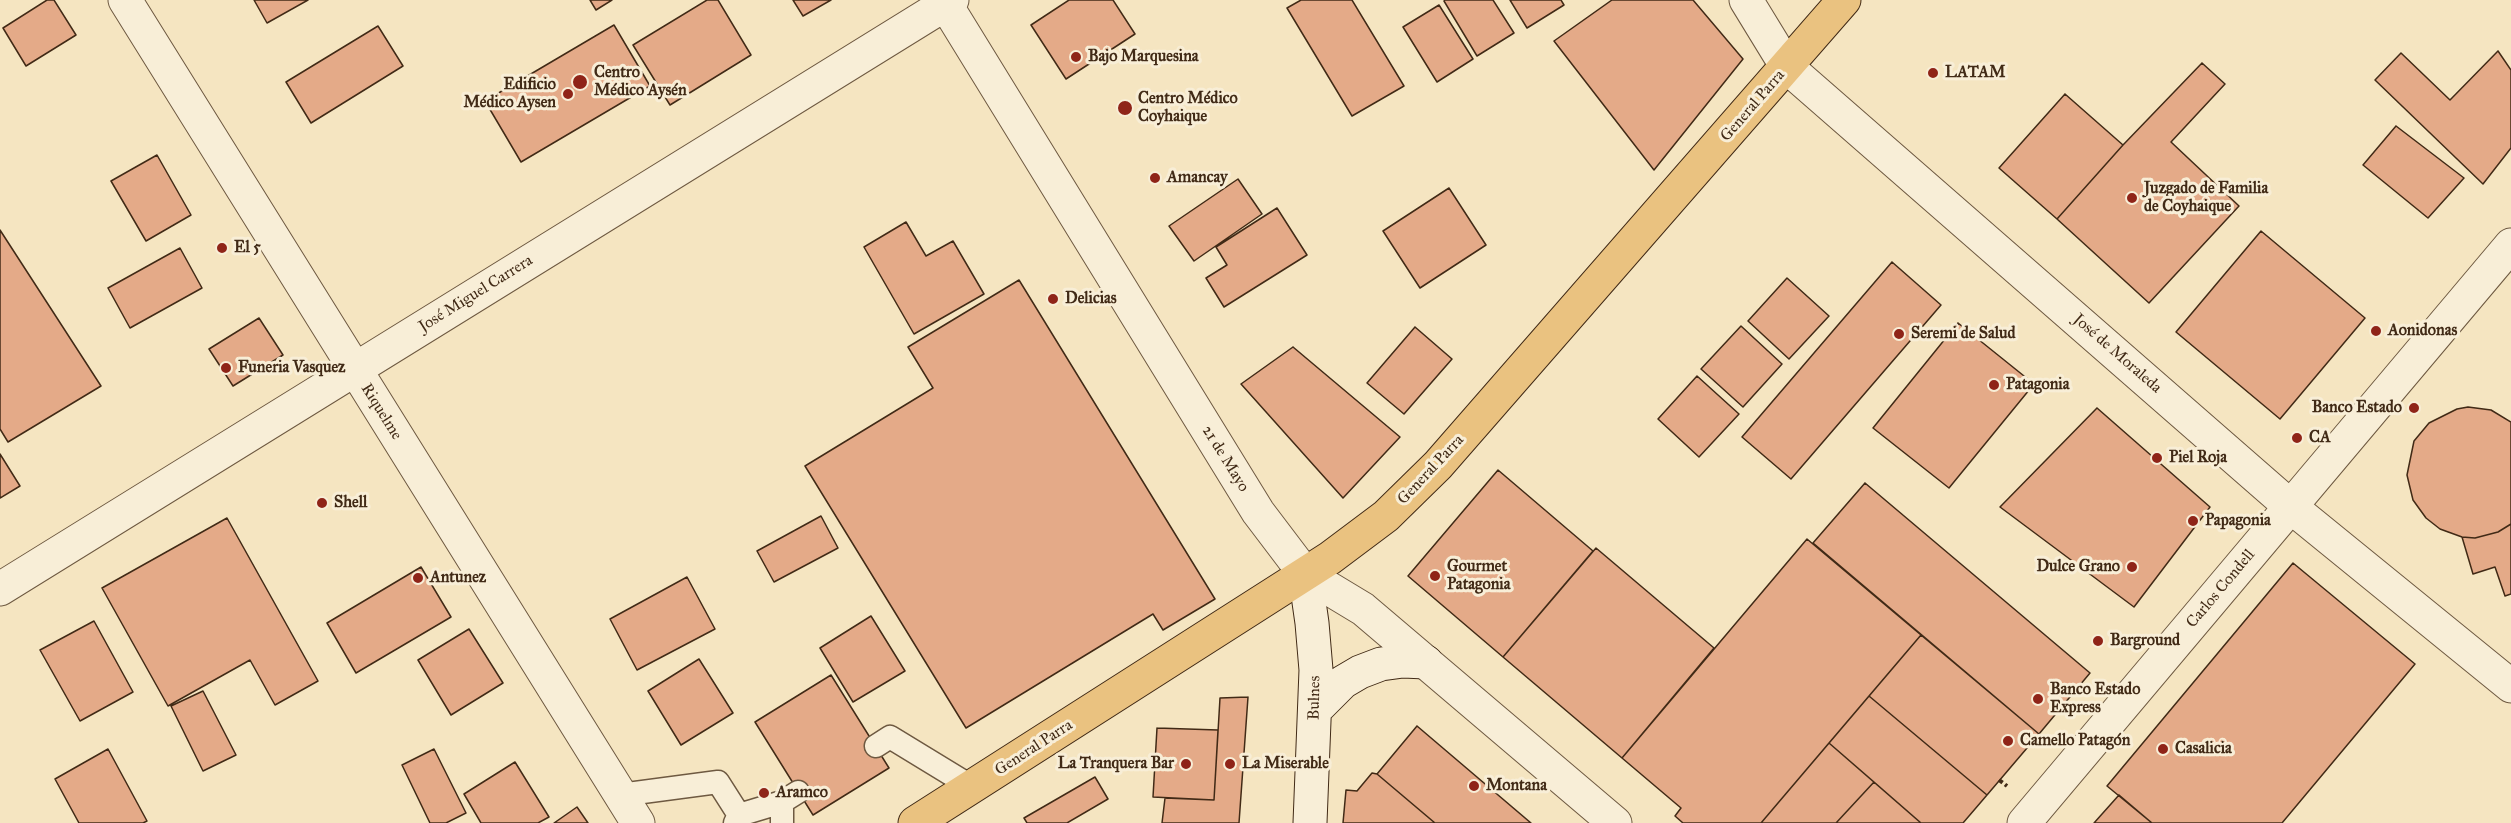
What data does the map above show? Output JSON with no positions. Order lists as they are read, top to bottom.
{
  "streets": {
    "main road": ["General Parra"],
    "street": [
      "José Miguel Carrera",
      "José de Moraleda",
      "Riquelme",
      "21 de Mayo",
      "Carlos Condell",
      "Bulnes"
    ]
  },
  "crossings": [
    ["General Parra", "José de Moraleda"],
    ["General Parra", "21 de Mayo"],
    ["General Parra", "Bulnes"],
    ["José Miguel Carrera", "Riquelme"],
    ["José Miguel Carrera", "21 de Mayo"],
    ["José de Moraleda", "Carlos Condell"],
    ["21 de Mayo", "Bulnes"]
  ],
  "places": [
    "Bajo Marquesina",
    "LATAM",
    "Centro Médico Aysén",
    "Edificio Médico Aysen",
    "Centro Médico Coyhaique",
    "Amancay",
    "Juzgado de Familia de Coyhaique",
    "El 5",
    "Delicias",
    "Aonidonas",
    "Seremi de Salud",
    "Funeria Vasquez",
    "Patagonia",
    "Banco Estado",
    "CA",
    "Piel Roja",
    "Shell",
    "Papagonia",
    "Dulce Grano",
    "Gourmet Patagonia",
    "Antunez",
    "Barground",
    "Banco Estado Express",
    "Camello Patagón",
    "Casalicia",
    "La Tranquera Bar",
    "La Miserable",
    "Montana",
    "Aramco"
  ]
}
